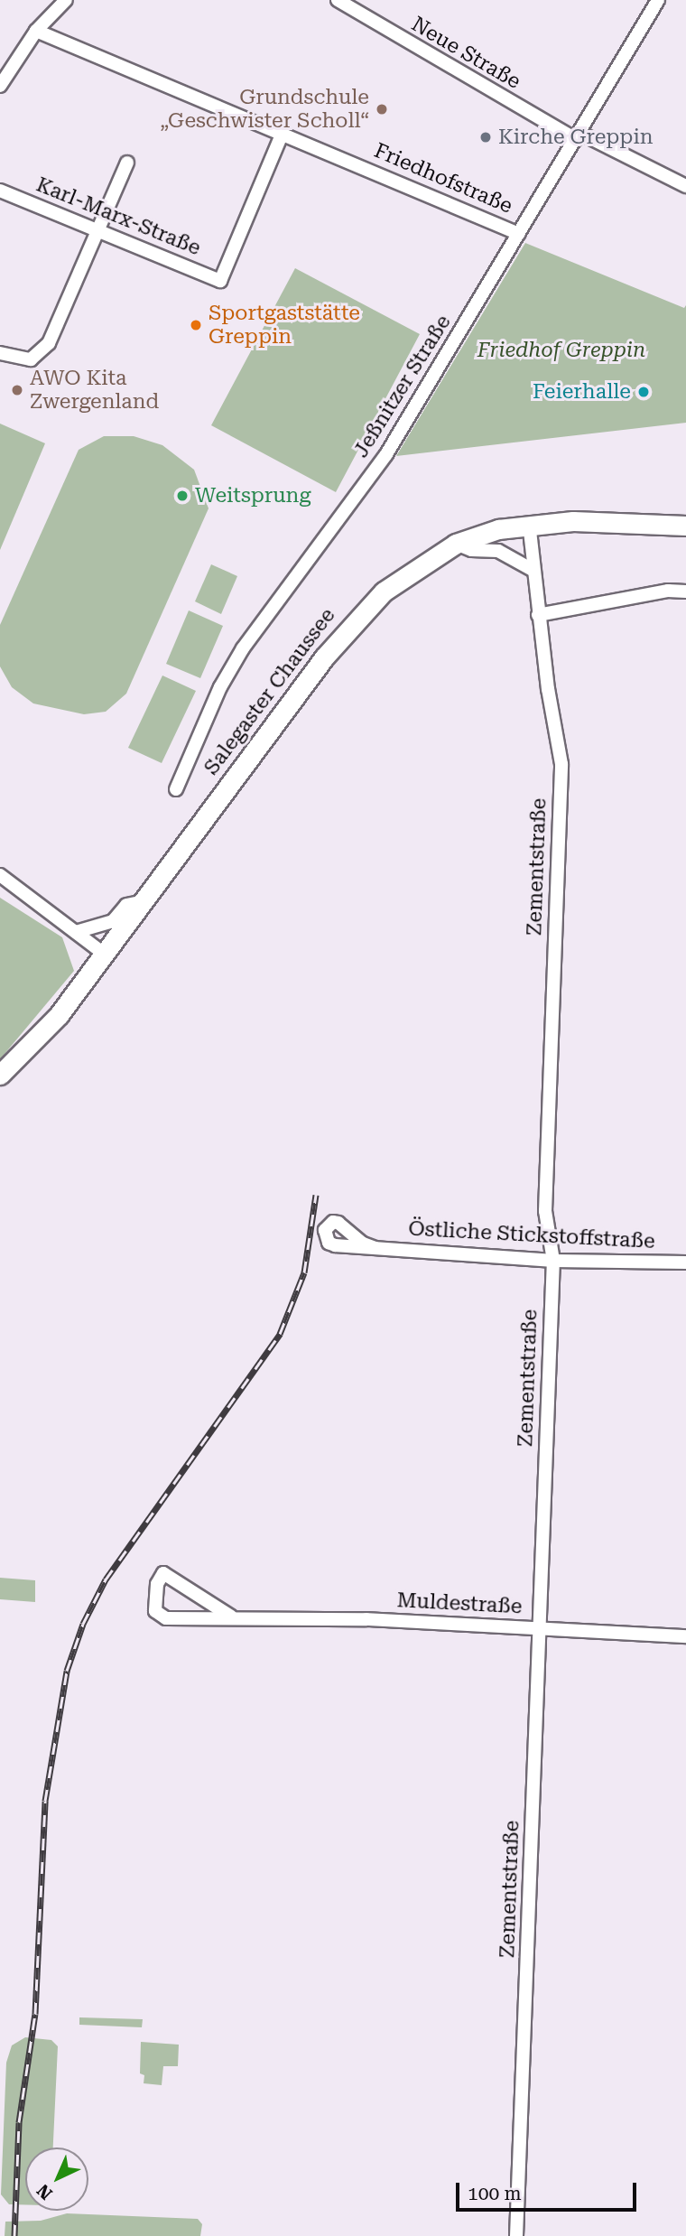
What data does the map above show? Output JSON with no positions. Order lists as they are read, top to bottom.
{
  "streets": {
    "main road": ["Salegaster Chaussee"],
    "street": [
      "Neue Straße",
      "Friedhofstraße",
      "Karl-Marx-Straße",
      "Jeßnitzer Straße",
      "Zementstraße",
      "Östliche Stickstoffstraße",
      "Muldestraße"
    ]
  },
  "crossings": [
    ["Neue Straße", "Jeßnitzer Straße"],
    ["Friedhofstraße", "Karl-Marx-Straße"],
    ["Friedhofstraße", "Jeßnitzer Straße"],
    ["Salegaster Chaussee", "Zementstraße"],
    ["Zementstraße", "Östliche Stickstoffstraße"],
    ["Zementstraße", "Muldestraße"]
  ],
  "parks": ["Friedhof Greppin"],
  "places": [
    "Grundschule „Geschwister Scholl“",
    "Kirche Greppin",
    "Sportgaststätte Greppin",
    "AWO Kita Zwergenland",
    "Feierhalle",
    "Weitsprung"
  ],
  "scale_bar": "100 m",
  "north": "bottom left"
}
